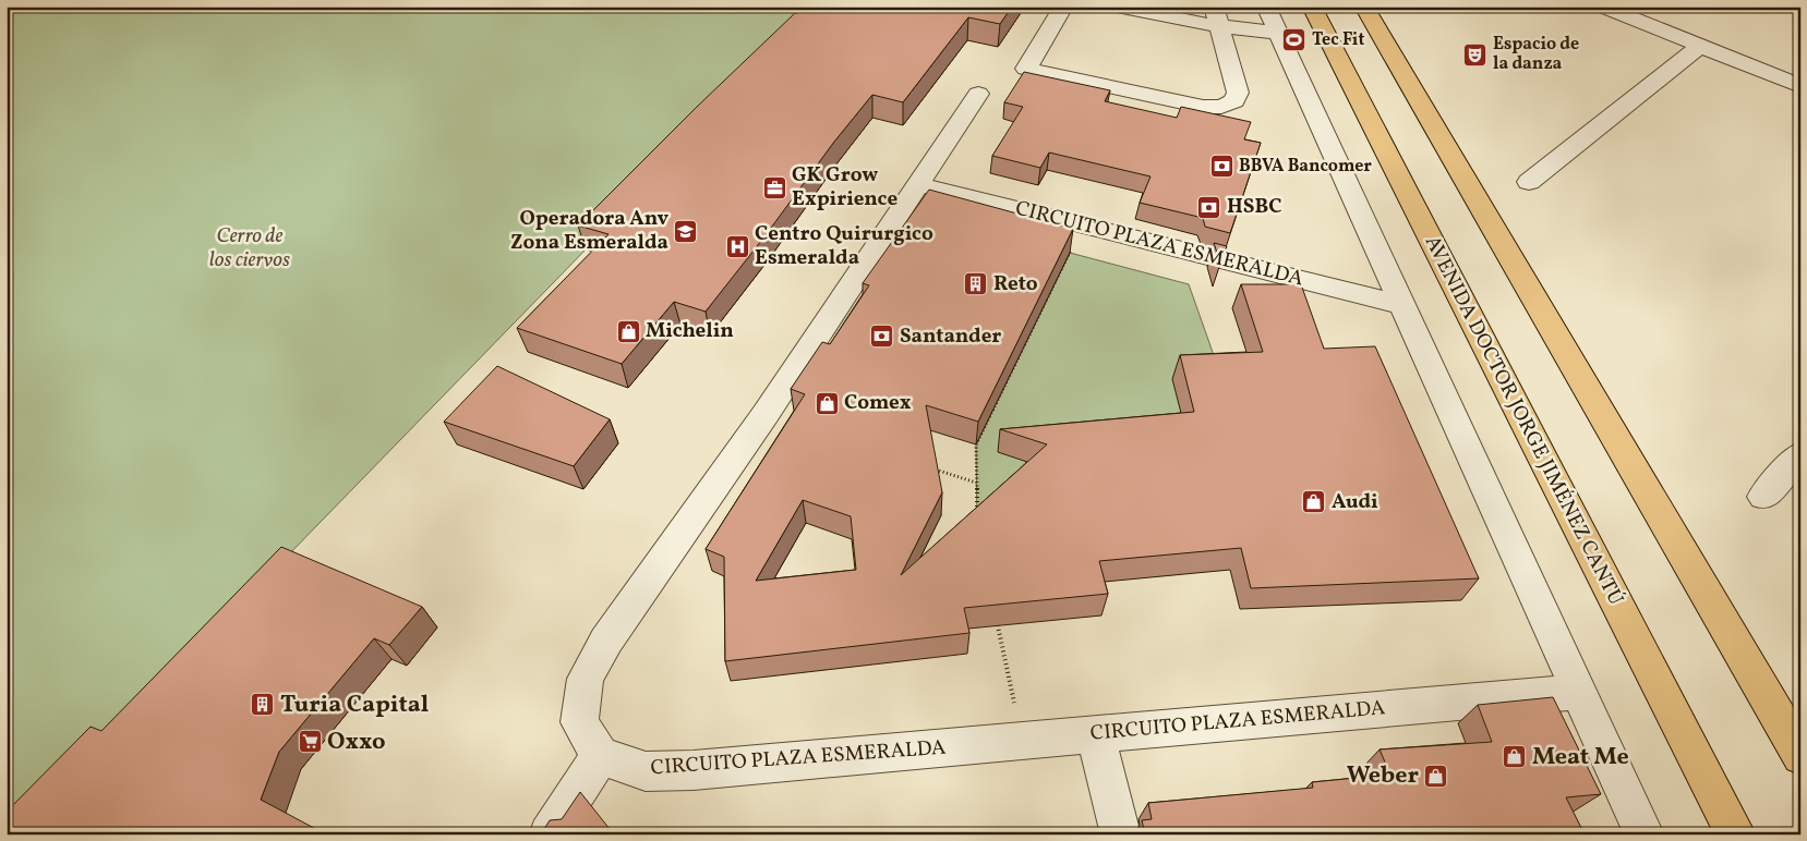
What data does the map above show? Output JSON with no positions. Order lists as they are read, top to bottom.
{
  "streets": {
    "main road": ["AVENIDA DOCTOR JORGE JIMÉNEZ CANTÚ"],
    "street": ["CIRCUITO PLAZA ESMERALDA"]
  },
  "parks": ["Cerro de los ciervos"],
  "places": {
    "sports": ["Tec Fit"],
    "theatre": ["Espacio de la danza"],
    "bank": ["BBVA Bancomer", "HSBC", "Santander"],
    "office": ["GK Grow Expirience"],
    "school or university": ["Operadora Anv Zona Esmeralda"],
    "hospital": ["Centro Quirurgico Esmeralda"],
    "building": ["Reto", "Turia Capital"],
    "shop": [
      "Michelin",
      "Comex",
      "Audi",
      "Meat Me",
      "Weber"
    ],
    "supermarket": ["Oxxo"]
  }
}
